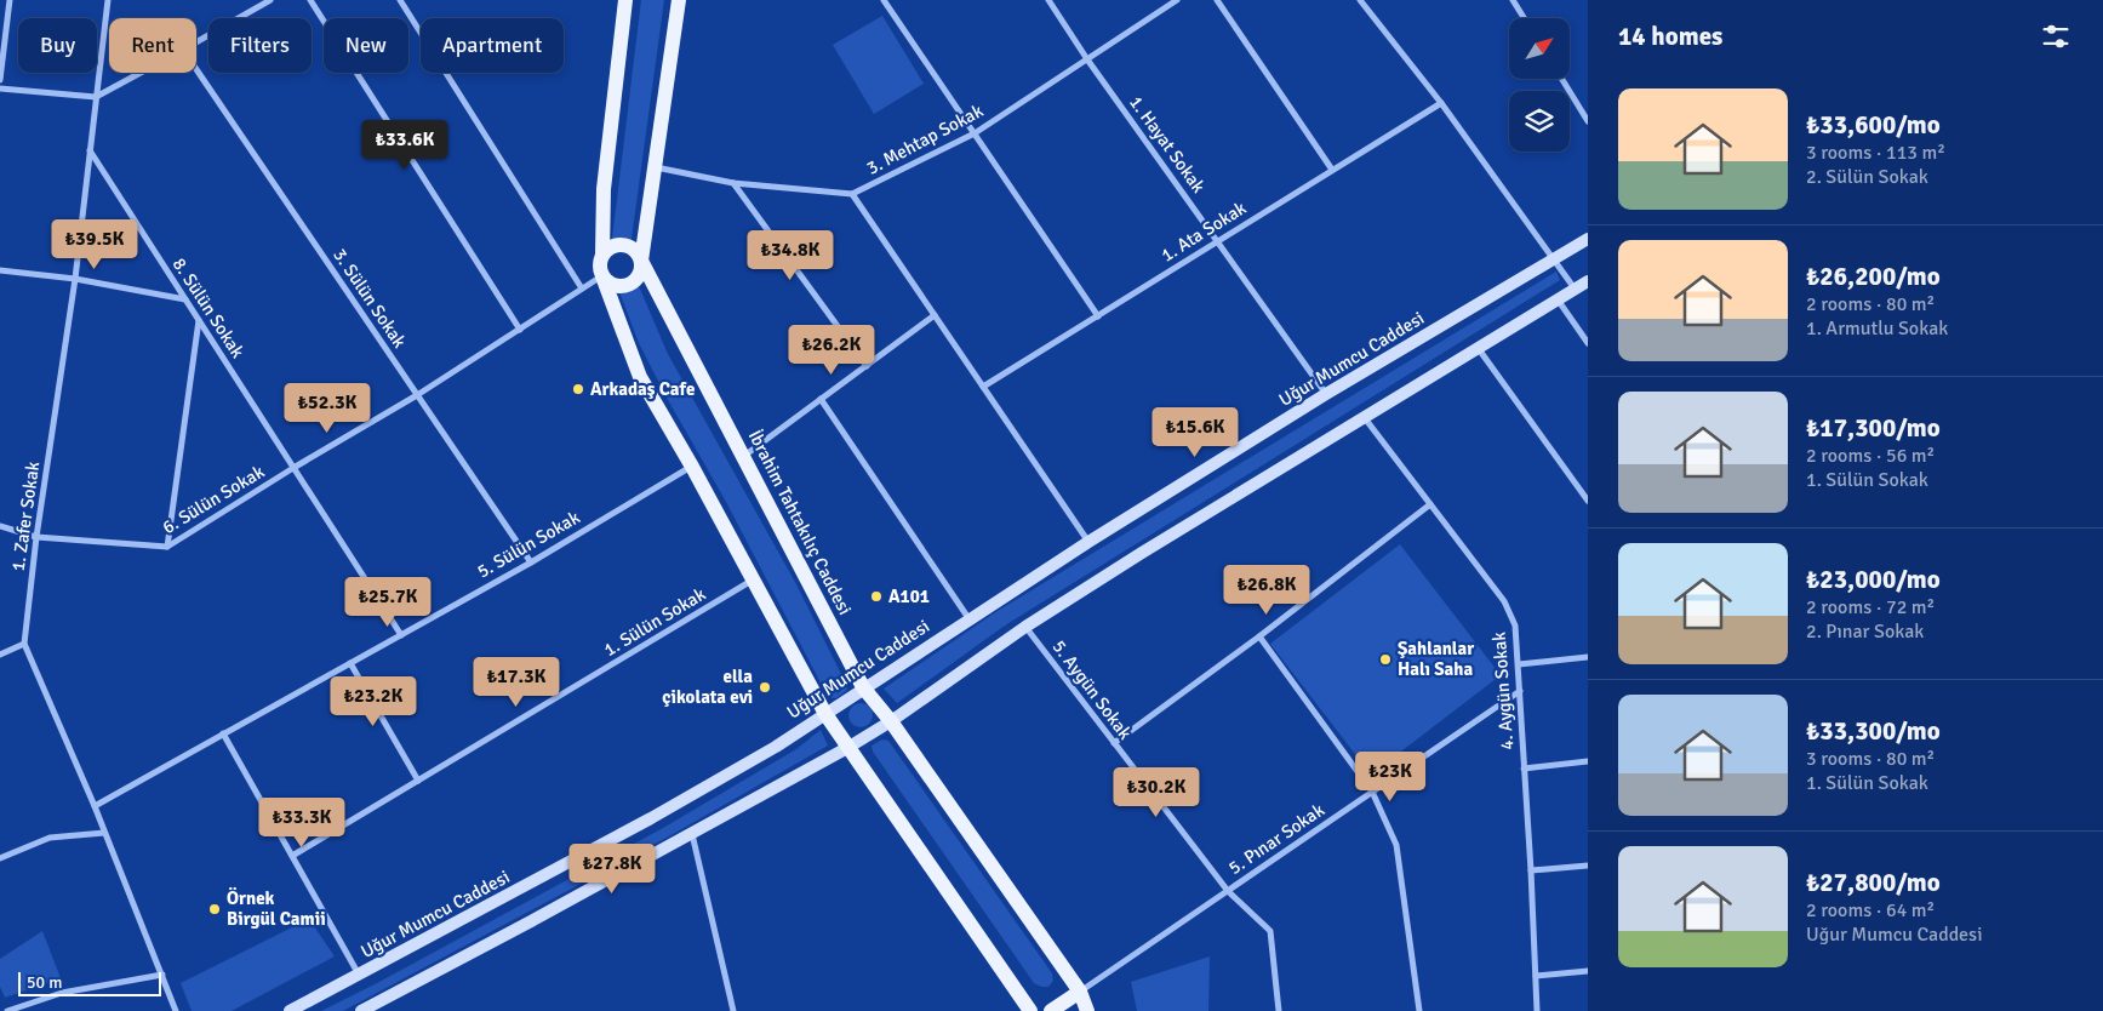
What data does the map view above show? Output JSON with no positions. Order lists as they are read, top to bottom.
{
  "streets": {
    "main road": ["Uğur Mumcu Caddesi", "İbrahim Tahtakılıç Caddesi"],
    "street": [
      "3. Mehtap Sokak",
      "1. Hayat Sokak",
      "1. Ata Sokak",
      "3. Sülün Sokak",
      "8. Sülün Sokak",
      "6. Sülün Sokak",
      "1. Zafer Sokak",
      "5. Sülün Sokak",
      "1. Sülün Sokak",
      "5. Aygün Sokak",
      "4. Aygün Sokak",
      "5. Pınar Sokak"
    ]
  },
  "crossings": [
    ["3. Mehtap Sokak", "1. Hayat Sokak"],
    ["1. Hayat Sokak", "1. Ata Sokak"],
    ["1. Hayat Sokak", "Uğur Mumcu Caddesi"],
    ["3. Sülün Sokak", "6. Sülün Sokak"],
    ["3. Sülün Sokak", "5. Sülün Sokak"],
    ["8. Sülün Sokak", "6. Sülün Sokak"],
    ["8. Sülün Sokak", "1. Zafer Sokak"],
    ["8. Sülün Sokak", "5. Sülün Sokak"],
    ["Uğur Mumcu Caddesi", "İbrahim Tahtakılıç Caddesi"],
    ["6. Sülün Sokak", "1. Zafer Sokak"],
    ["6. Sülün Sokak", "İbrahim Tahtakılıç Caddesi"],
    ["1. Zafer Sokak", "5. Sülün Sokak"],
    ["İbrahim Tahtakılıç Caddesi", "5. Pınar Sokak"],
    ["5. Aygün Sokak", "5. Pınar Sokak"],
    ["4. Aygün Sokak", "5. Pınar Sokak"]
  ],
  "places": [
    "Arkadaş Cafe",
    "A101",
    "Şahlanlar Halı Saha",
    "ella çikolata evi",
    "Örnek Birgül Camii"
  ],
  "scale_bar": "50 m",
  "north": "top right",
  "page": {
    "heading": "14 homes",
    "chip": [
      "Buy",
      "Rent",
      "Filters",
      "New",
      "Apartment"
    ],
    "list": [
      {
        "name": "₺33,600/mo",
        "note": "3 rooms · 113 m² · 2. Sülün Sokak"
      },
      {
        "name": "₺26,200/mo",
        "note": "2 rooms · 80 m² · 1. Armutlu Sokak"
      },
      {
        "name": "₺17,300/mo",
        "note": "2 rooms · 56 m² · 1. Sülün Sokak"
      },
      {
        "name": "₺23,000/mo",
        "note": "2 rooms · 72 m² · 2. Pınar Sokak"
      },
      {
        "name": "₺33,300/mo",
        "note": "3 rooms · 80 m² · 1. Sülün Sokak"
      },
      {
        "name": "₺27,800/mo",
        "note": "2 rooms · 64 m² · Uğur Mumcu Caddesi"
      }
    ],
    "price": [
      "₺33.6K",
      "₺39.5K",
      "₺34.8K",
      "₺26.2K",
      "₺52.3K",
      "₺15.6K",
      "₺26.8K",
      "₺25.7K",
      "₺17.3K",
      "₺23.2K",
      "₺23K",
      "₺30.2K",
      "₺33.3K",
      "₺27.8K"
    ],
    "scale": "50 m"
  }
}
